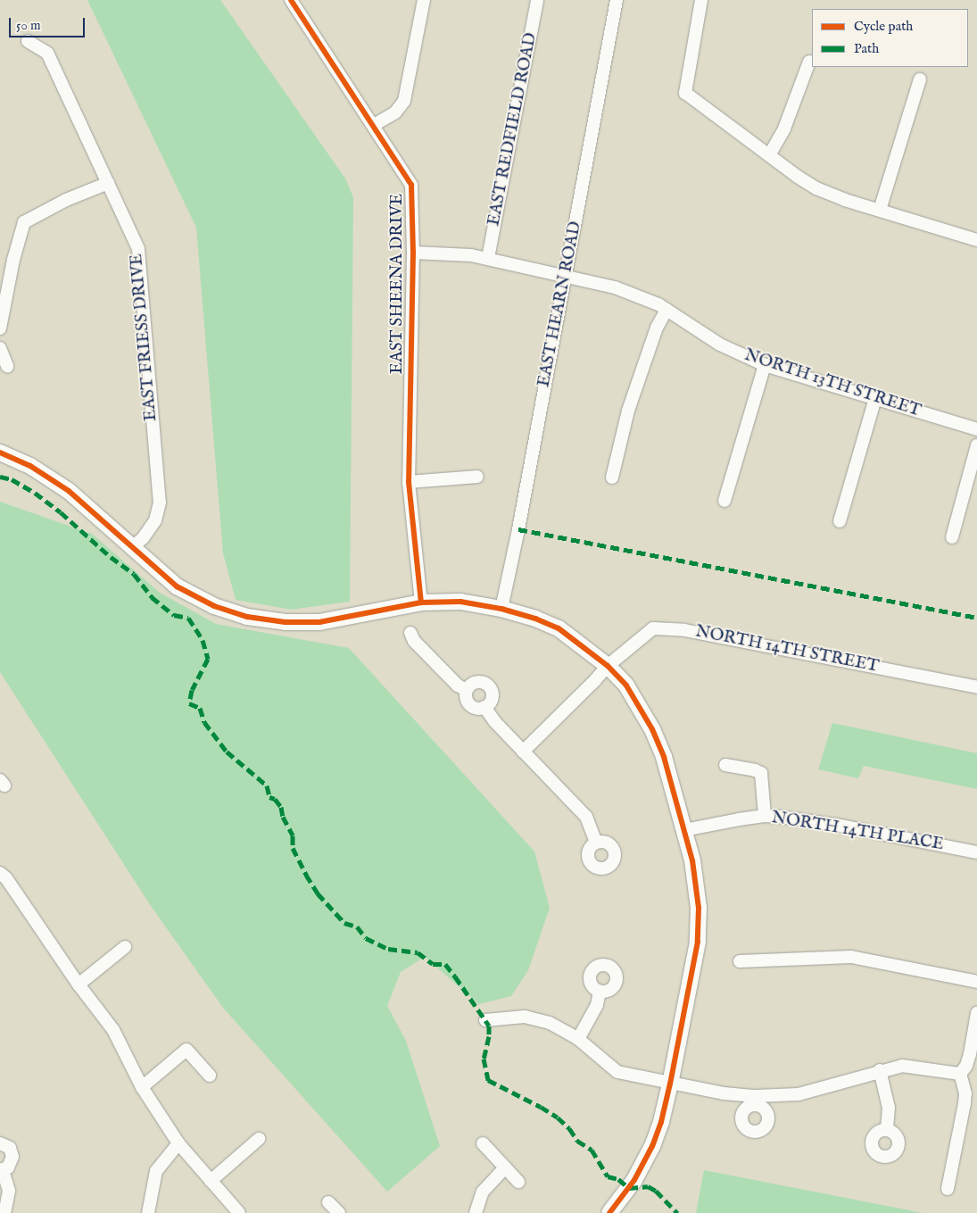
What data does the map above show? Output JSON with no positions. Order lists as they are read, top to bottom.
{
  "streets": {
    "street": [
      "EAST REDFIELD ROAD",
      "EAST SHEENA DRIVE",
      "EAST HEARN ROAD",
      "EAST FRIESS DRIVE",
      "NORTH 13TH STREET",
      "NORTH 14TH STREET",
      "NORTH 14TH PLACE"
    ]
  },
  "crossings": [
    ["EAST REDFIELD ROAD", "NORTH 13TH STREET"],
    ["EAST SHEENA DRIVE", "NORTH 13TH STREET"],
    ["EAST HEARN ROAD", "NORTH 13TH STREET"]
  ],
  "legend": ["Cycle path", "Path"],
  "scale_bar": "50 m"
}
